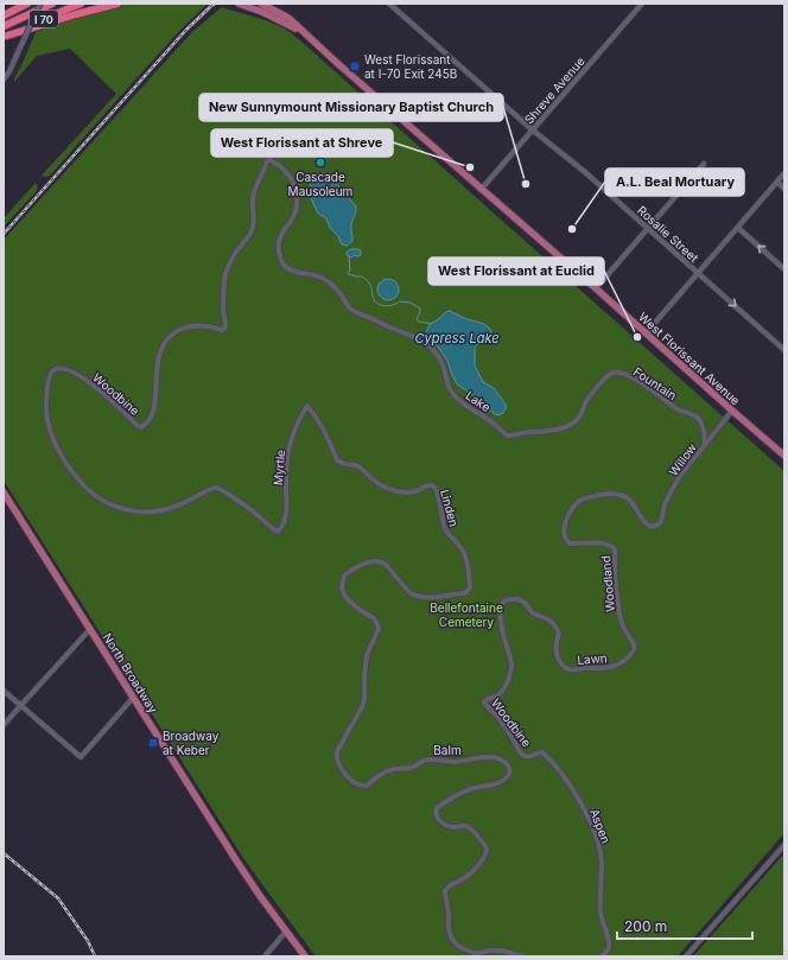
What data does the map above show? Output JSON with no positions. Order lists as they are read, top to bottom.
{
  "streets": {
    "highway": ["I 70"],
    "main road": ["West Florissant Avenue", "North Broadway"],
    "street": [
      "Shreve Avenue",
      "Rosalie Street",
      "Fountain",
      "Woodbine",
      "Lake",
      "Willow",
      "Myrtle",
      "Linden",
      "Woodland",
      "Lawn",
      "Balm",
      "Aspen"
    ]
  },
  "crossings": [
    ["Shreve Avenue", "Rosalie Street"],
    ["Shreve Avenue", "West Florissant Avenue"],
    ["West Florissant Avenue", "Willow"],
    ["Fountain", "Lake"],
    ["Fountain", "Willow"],
    ["Woodbine", "Lake"],
    ["Woodbine", "Myrtle"],
    ["Woodbine", "Lawn"],
    ["Woodbine", "Aspen"],
    ["Willow", "Woodland"],
    ["Myrtle", "Linden"],
    ["Linden", "Balm"],
    ["Woodland", "Lawn"]
  ],
  "water": ["Cypress Lake"],
  "parks": ["Bellefontaine Cemetery"],
  "places": {
    "transit": ["West Florissant at I-70 Exit 245B", "Broadway at Keber"],
    "other": [
      "Cascade Mausoleum",
      "West Florissant at Shreve",
      "New Sunnymount Missionary Baptist Church",
      "A.L. Beal Mortuary",
      "West Florissant at Euclid"
    ]
  },
  "scale_bar": "200 m"
}
